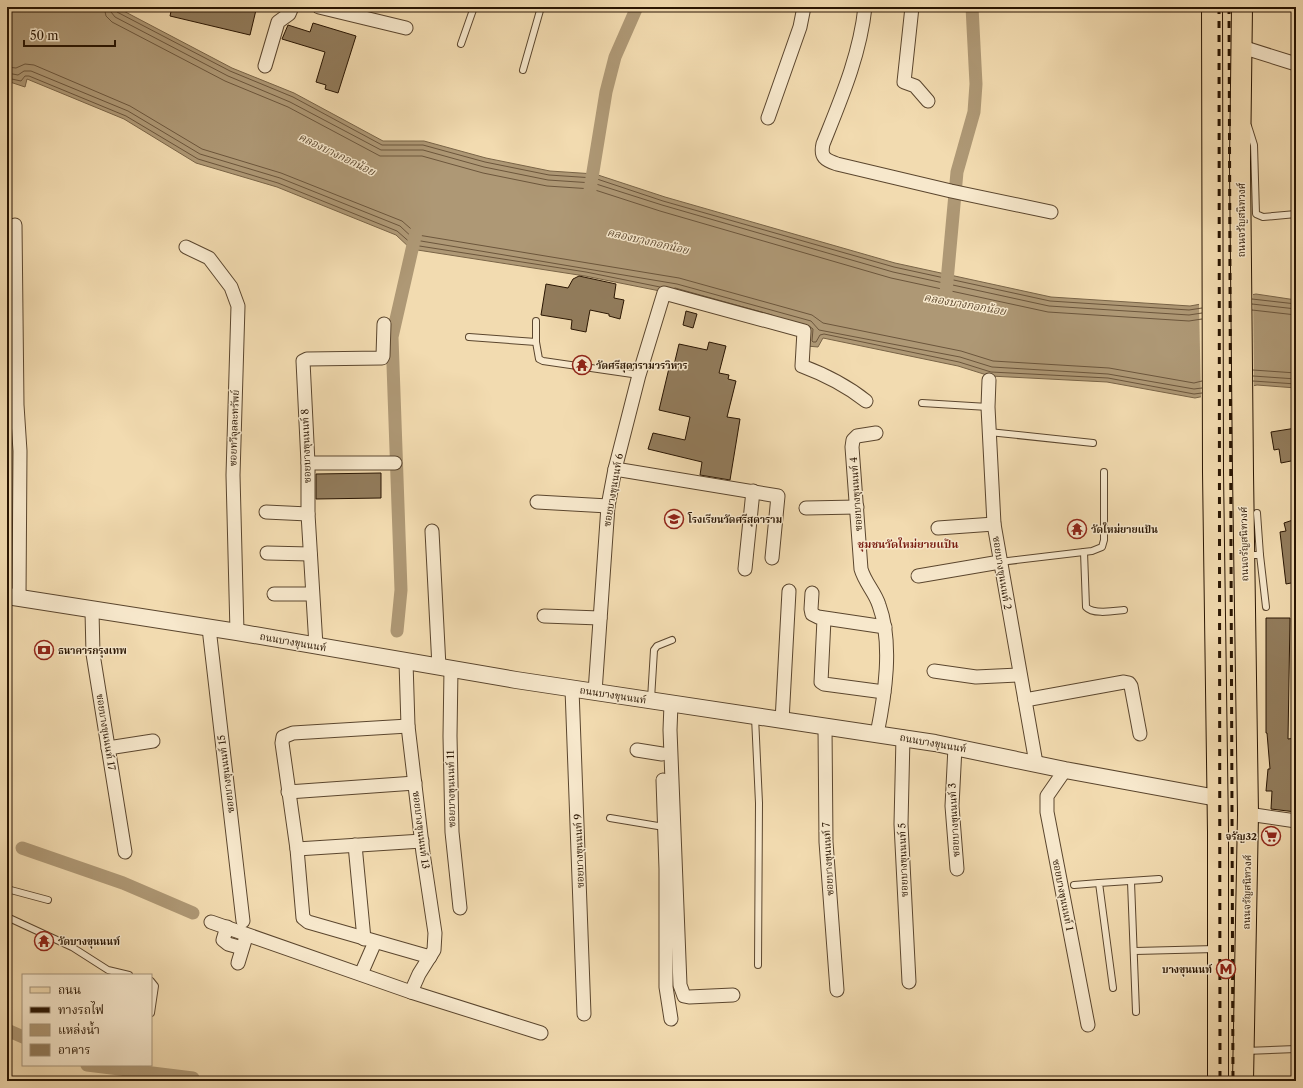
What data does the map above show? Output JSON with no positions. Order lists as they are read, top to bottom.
{
  "streets": {
    "main road": ["ถนนจรัญสนิทวงศ์"],
    "street": [
      "ซอยทวีจุลละทรัพย์",
      "ซอยบางขุนนนท์ 8",
      "ซอยบางขุนนนท์ 6",
      "ซอยบางขุนนนท์ 4",
      "ซอยบางขุนนนท์ 2",
      "ถนนบางขุนนนท์",
      "ซอยบางขุนนนท์ 17",
      "ซอยบางขุนนนท์ 15",
      "ซอยบางขุนนนท์ 11",
      "ซอยบางขุนนนท์ 3",
      "ซอยบางขุนนนท์ 13",
      "ซอยบางขุนนนท์ 9",
      "ซอยบางขุนนนท์ 7",
      "ซอยบางขุนนนท์ 5",
      "ซอยบางขุนนนท์ 1"
    ]
  },
  "crossings": [
    ["ซอยทวีจุลละทรัพย์", "ถนนบางขุนนนท์"],
    ["ซอยบางขุนนนท์ 8", "ถนนบางขุนนนท์"],
    ["ซอยบางขุนนนท์ 6", "ถนนบางขุนนนท์"],
    ["ซอยบางขุนนนท์ 4", "ถนนบางขุนนนท์"],
    ["ซอยบางขุนนนท์ 2", "ถนนบางขุนนนท์"],
    ["ถนนบางขุนนนท์", "ซอยบางขุนนนท์ 17"],
    ["ถนนบางขุนนนท์", "ซอยบางขุนนนท์ 15"],
    ["ถนนบางขุนนนท์", "ซอยบางขุนนนท์ 11"],
    ["ถนนบางขุนนนท์", "ซอยบางขุนนนท์ 3"],
    ["ถนนบางขุนนนท์", "ซอยบางขุนนนท์ 13"],
    ["ถนนบางขุนนนท์", "ซอยบางขุนนนท์ 9"],
    ["ถนนบางขุนนนท์", "ซอยบางขุนนนท์ 7"],
    ["ถนนบางขุนนนท์", "ซอยบางขุนนนท์ 5"],
    ["ถนนบางขุนนนท์", "ซอยบางขุนนนท์ 1"]
  ],
  "districts": ["ชุมชนวัดใหม่ยายแป้น"],
  "water": ["คลองบางกอกน้อย"],
  "places": {
    "temple": ["วัดศรีสุดารามวรวิหาร", "วัดใหม่ยายแป้น", "วัดบางขุนนนท์"],
    "school or university": ["โรงเรียนวัดศรีสุดาราม"],
    "bank": ["ธนาคารกรุงเทพ"],
    "supermarket": ["จรัญ32"],
    "metro station": ["บางขุนนนท์"]
  },
  "legend": [
    "ถนน",
    "ทางรถไฟ",
    "แหล่งน้ำ",
    "อาคาร"
  ],
  "scale_bar": "50 m"
}
